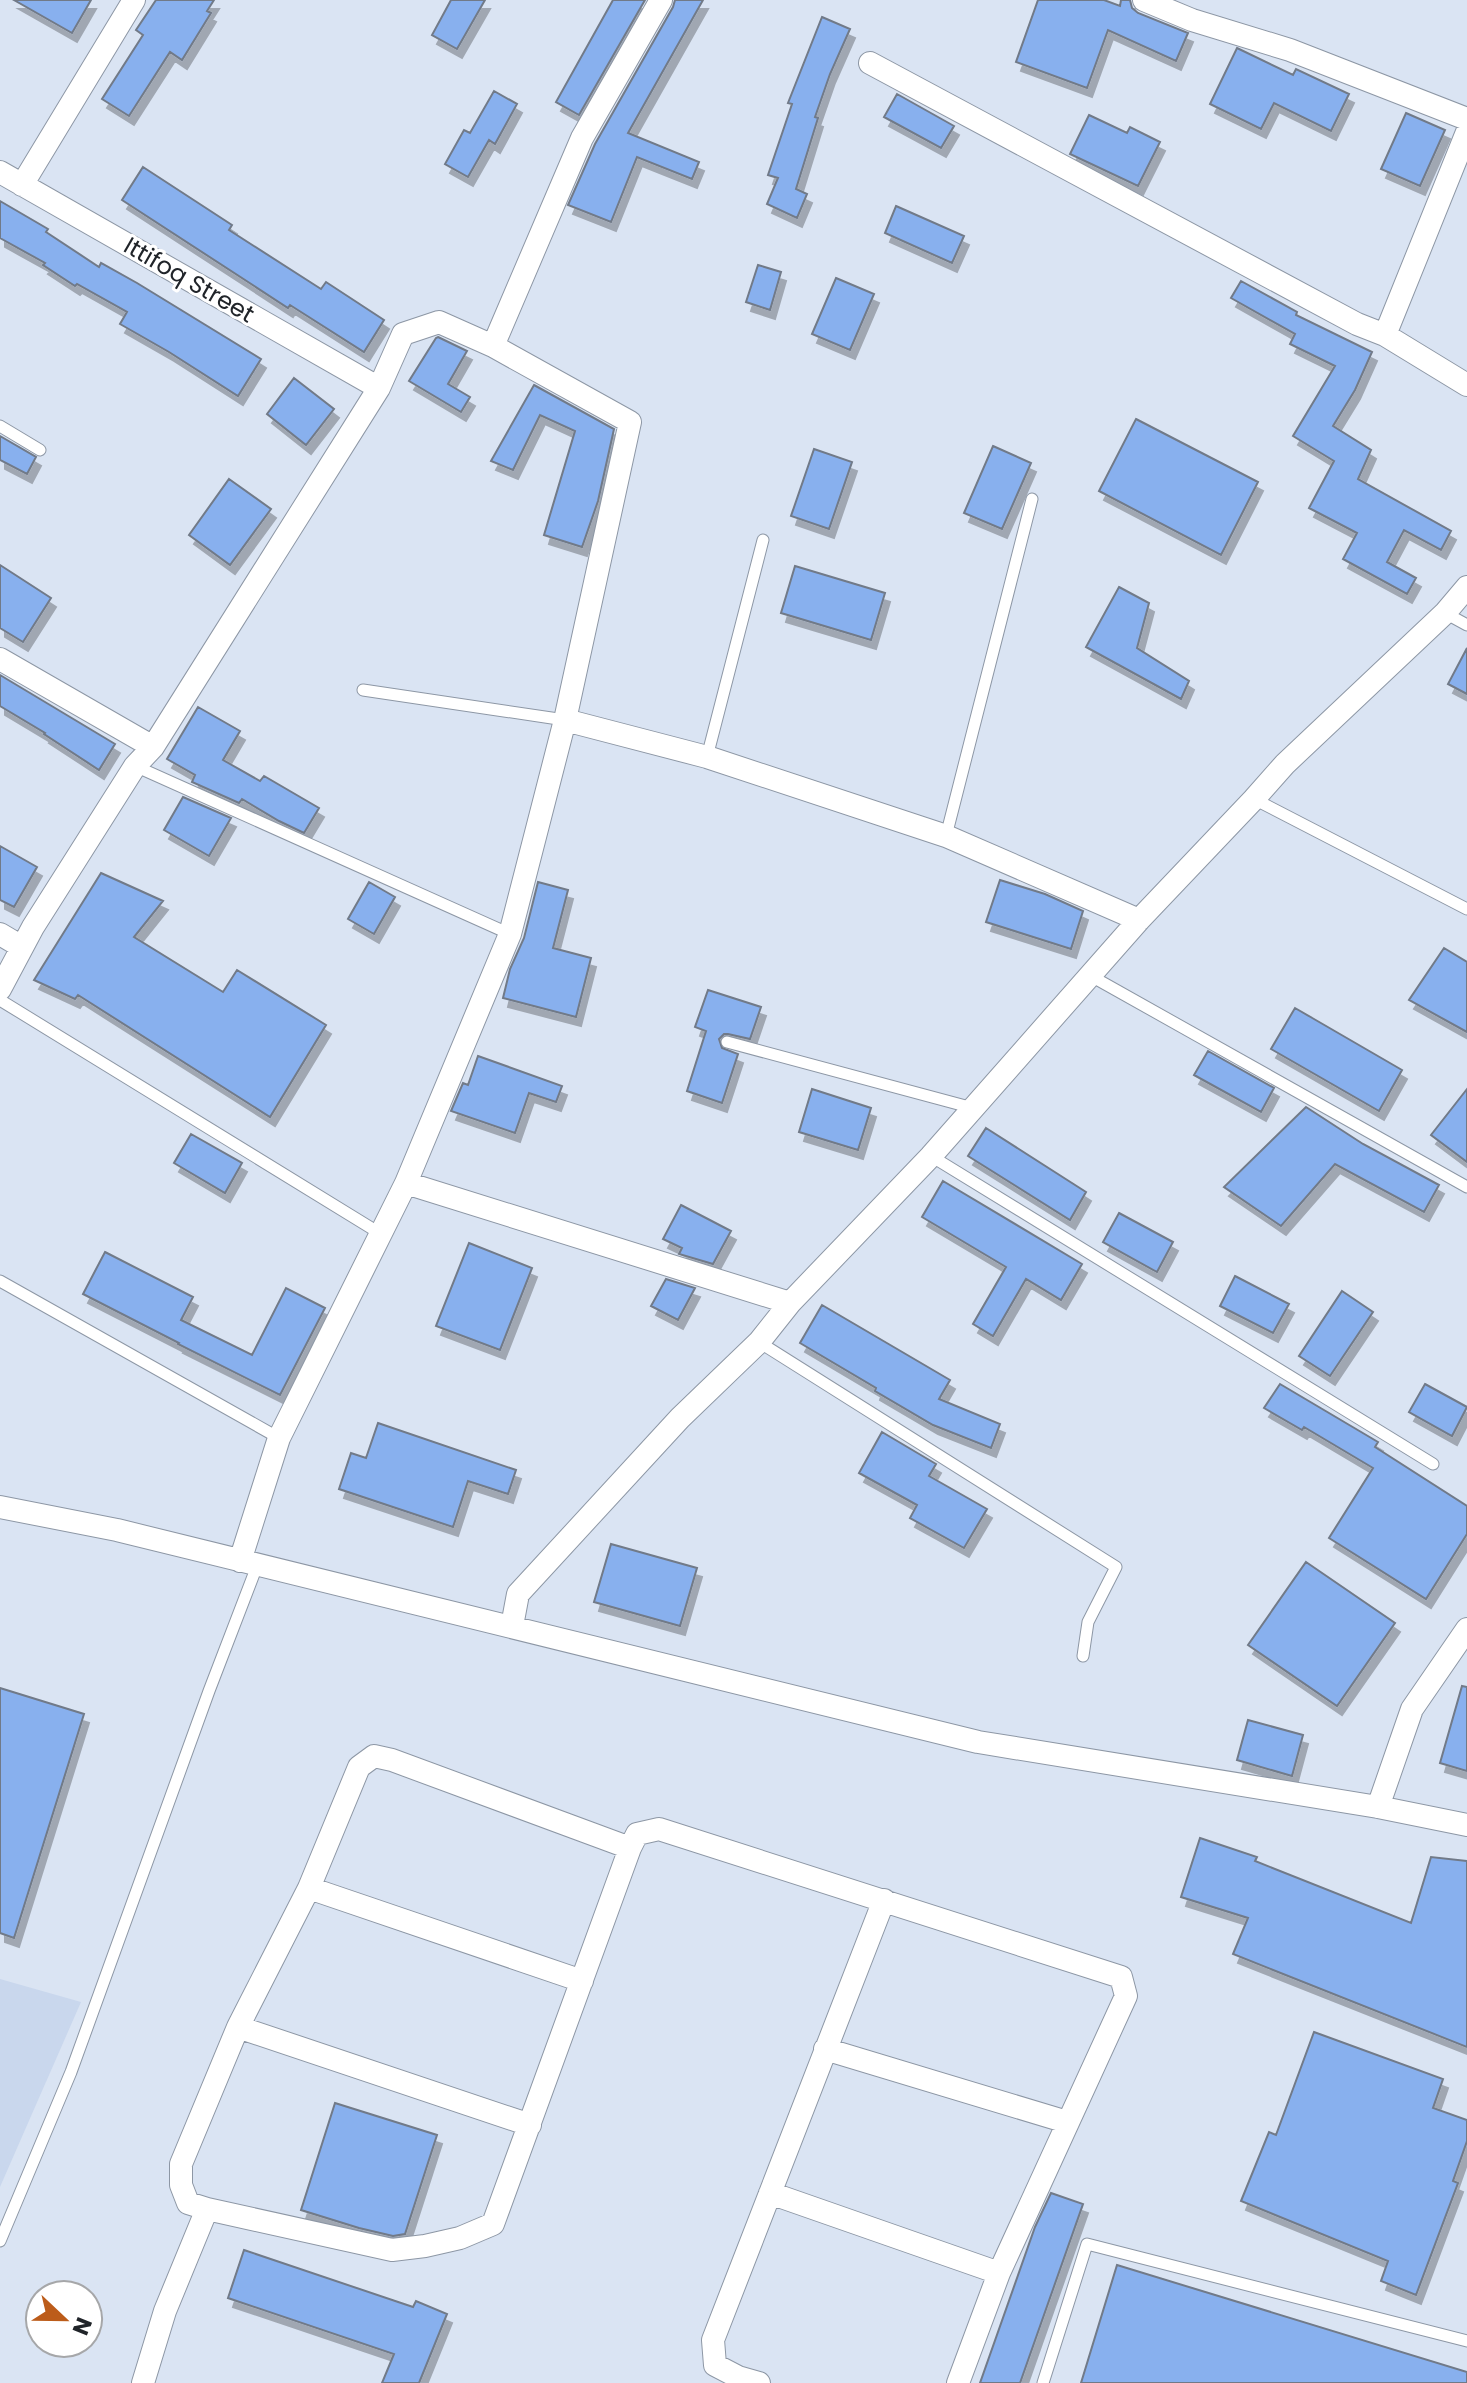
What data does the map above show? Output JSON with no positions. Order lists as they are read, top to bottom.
{
  "streets": {
    "street": ["Ittifoq Street"]
  },
  "north": "right"
}
